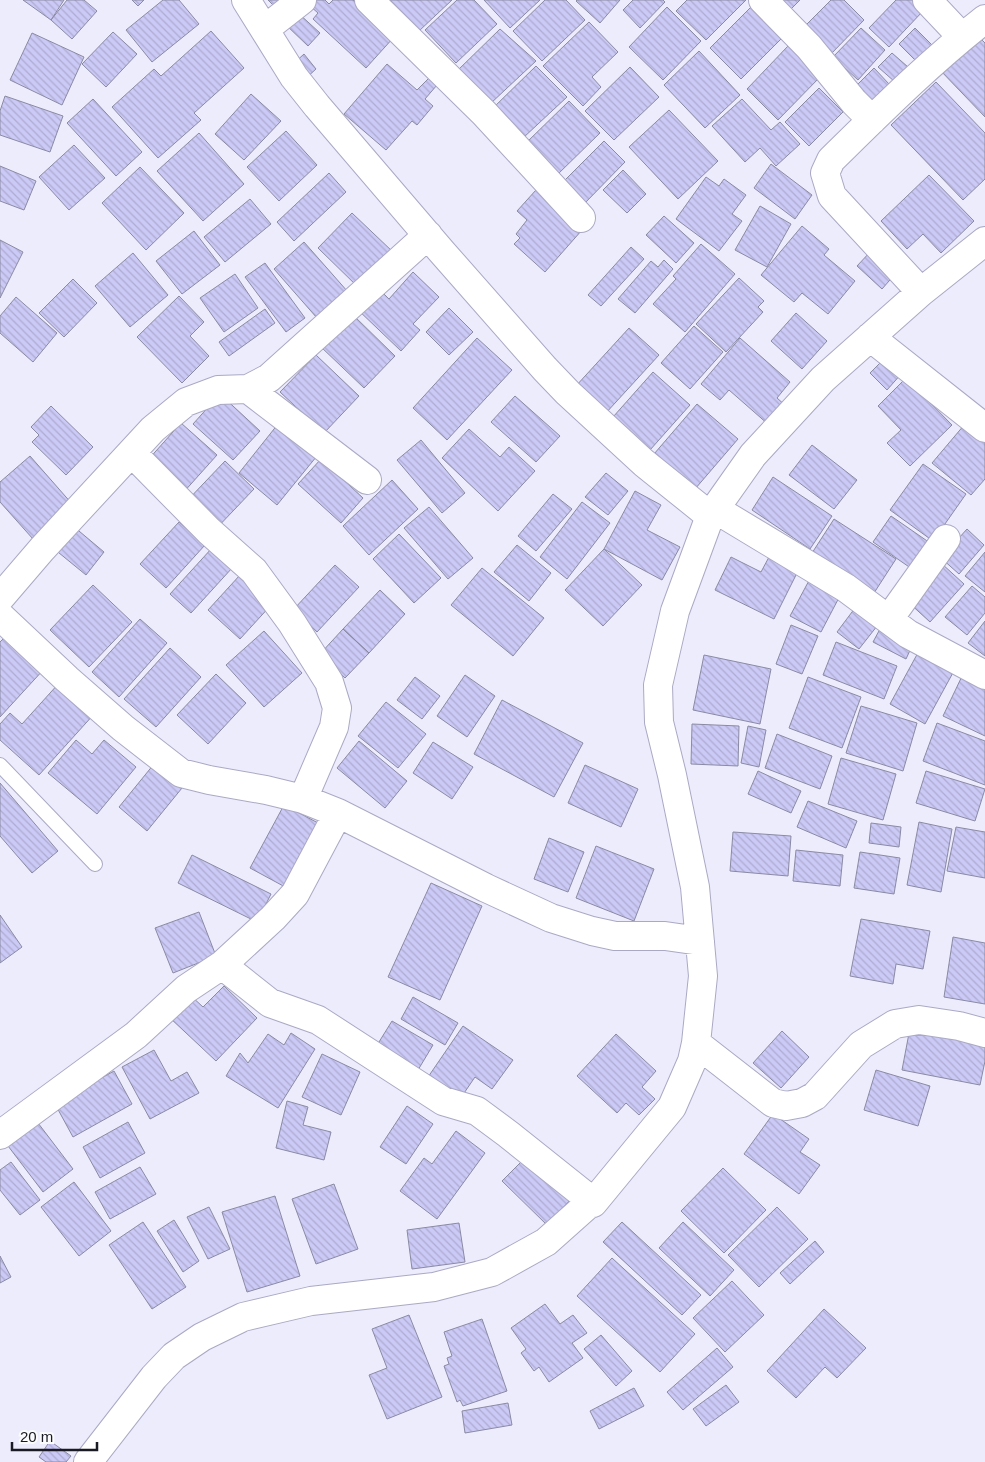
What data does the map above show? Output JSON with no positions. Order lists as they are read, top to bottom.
{
  "scale_bar": "20 m"
}
